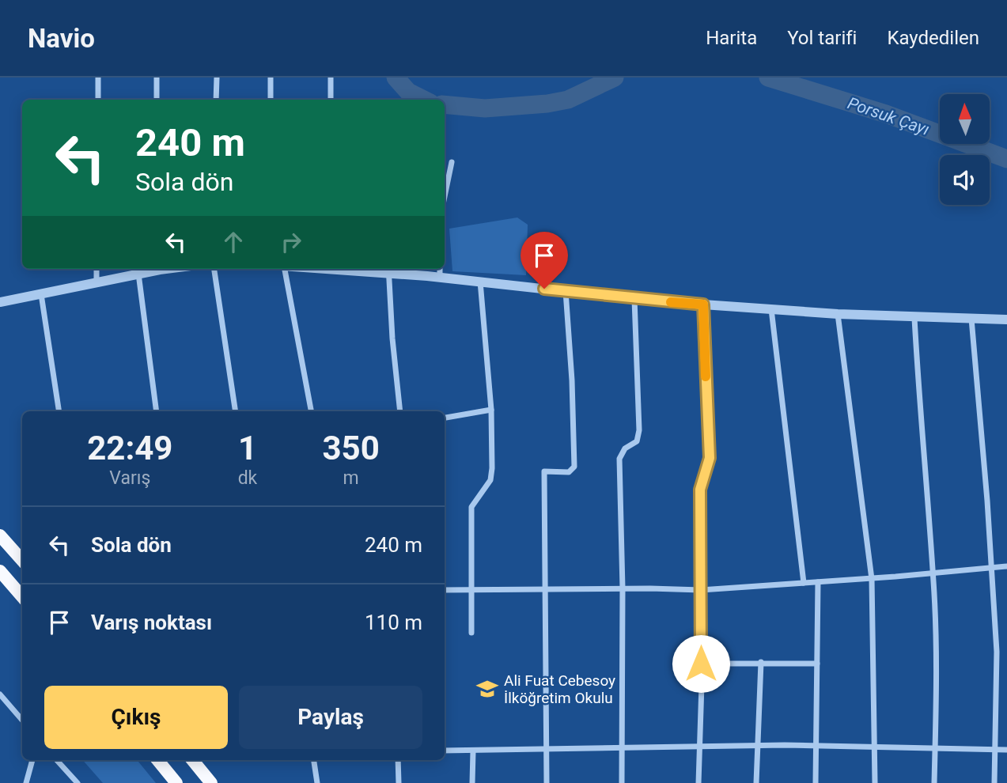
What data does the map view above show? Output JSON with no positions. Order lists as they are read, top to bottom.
{
  "water": ["Porsuk Çayı"],
  "places": {
    "school or university": ["Ali Fuat Cebesoy İlköğretim Okulu"]
  },
  "north": "top",
  "page": {
    "header": "Navio",
    "nav": ["Harita", "Yol tarifi", "Kaydedilen"],
    "turn": ["240 m", "Sola dön"],
    "eta": [
      "22:49",
      "Varış",
      "1",
      "dk",
      "350",
      "m"
    ],
    "list": [
      {
        "name": "Sola dön",
        "value": "240 m"
      },
      {
        "name": "Varış noktası",
        "value": "110 m"
      }
    ],
    "buttons": ["Çıkış", "Paylaş"]
  }
}
